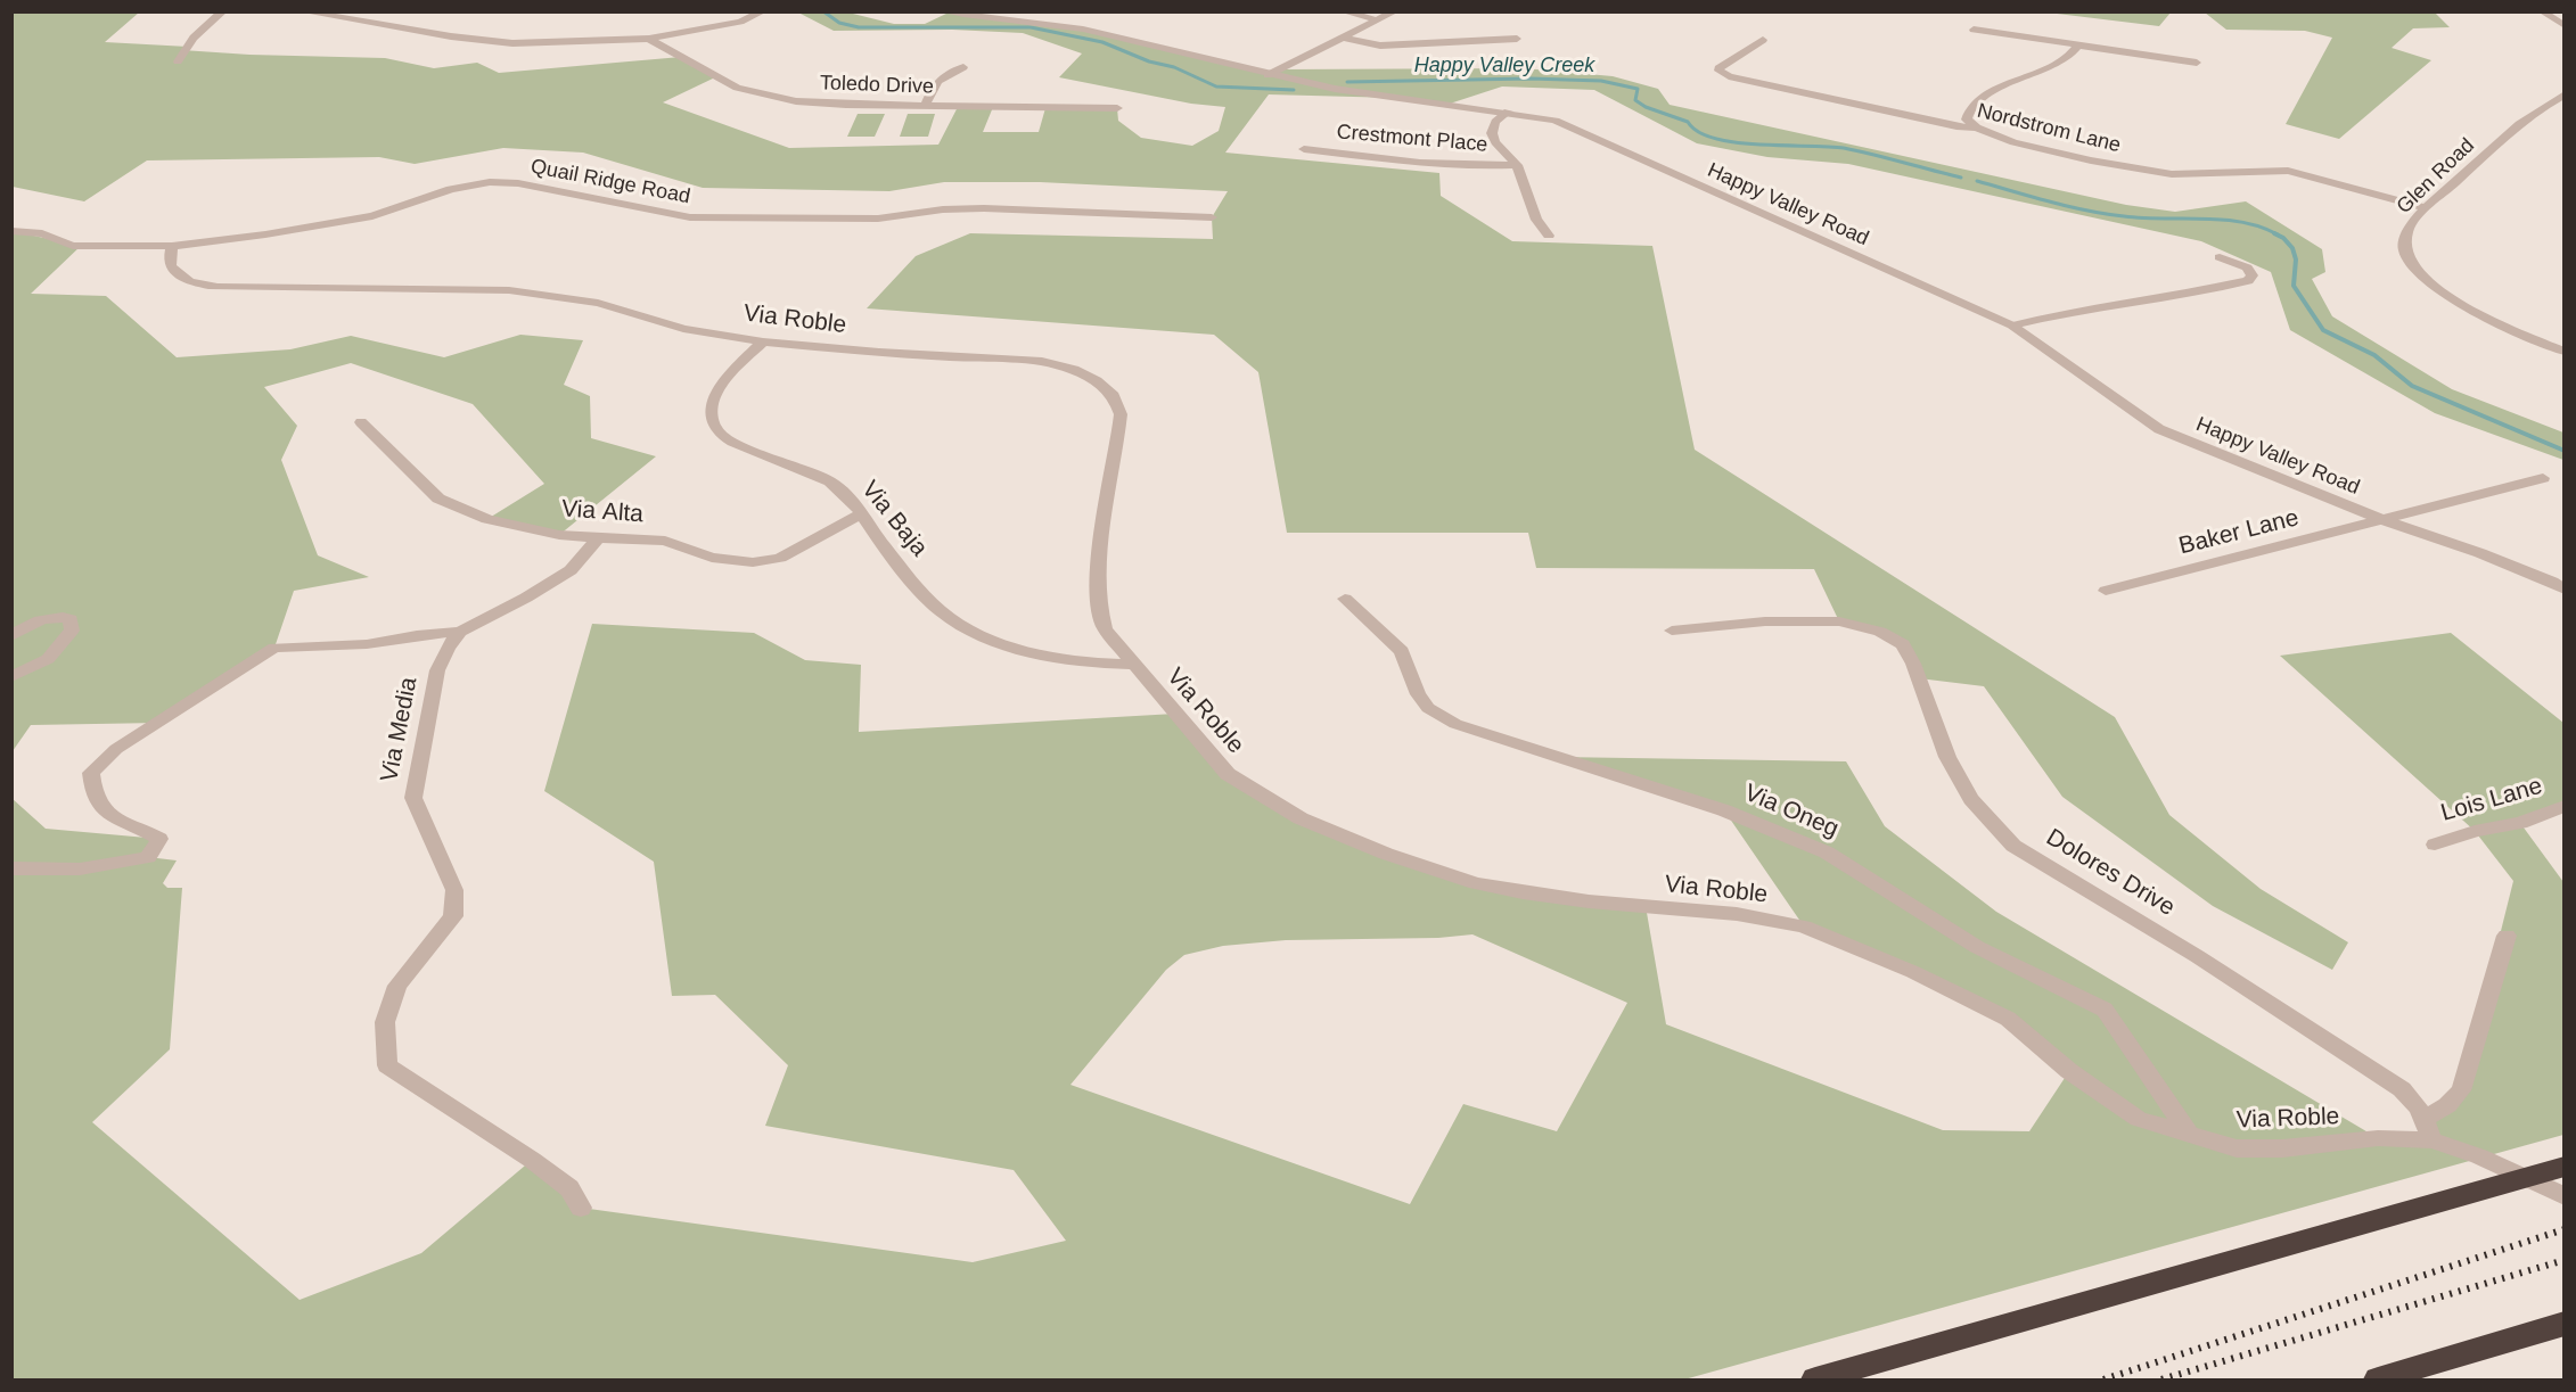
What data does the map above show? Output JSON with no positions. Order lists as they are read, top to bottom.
{
  "streets": {
    "street": [
      "Toledo Drive",
      "Nordstrom Lane",
      "Crestmont Place",
      "Glen Road",
      "Quail Ridge Road",
      "Happy Valley Road",
      "Via Roble",
      "Via Alta",
      "Via Baja",
      "Baker Lane",
      "Via Media",
      "Lois Lane",
      "Via Oneg",
      "Dolores Drive"
    ]
  },
  "crossings": [
    ["Nordstrom Lane", "Glen Road"],
    ["Quail Ridge Road", "Via Roble"],
    ["Happy Valley Road", "Baker Lane"],
    ["Via Roble", "Via Baja"],
    ["Via Roble", "Via Oneg"],
    ["Via Roble", "Dolores Drive"],
    ["Via Alta", "Via Baja"],
    ["Via Alta", "Via Media"]
  ],
  "water": ["Happy Valley Creek"]
}
